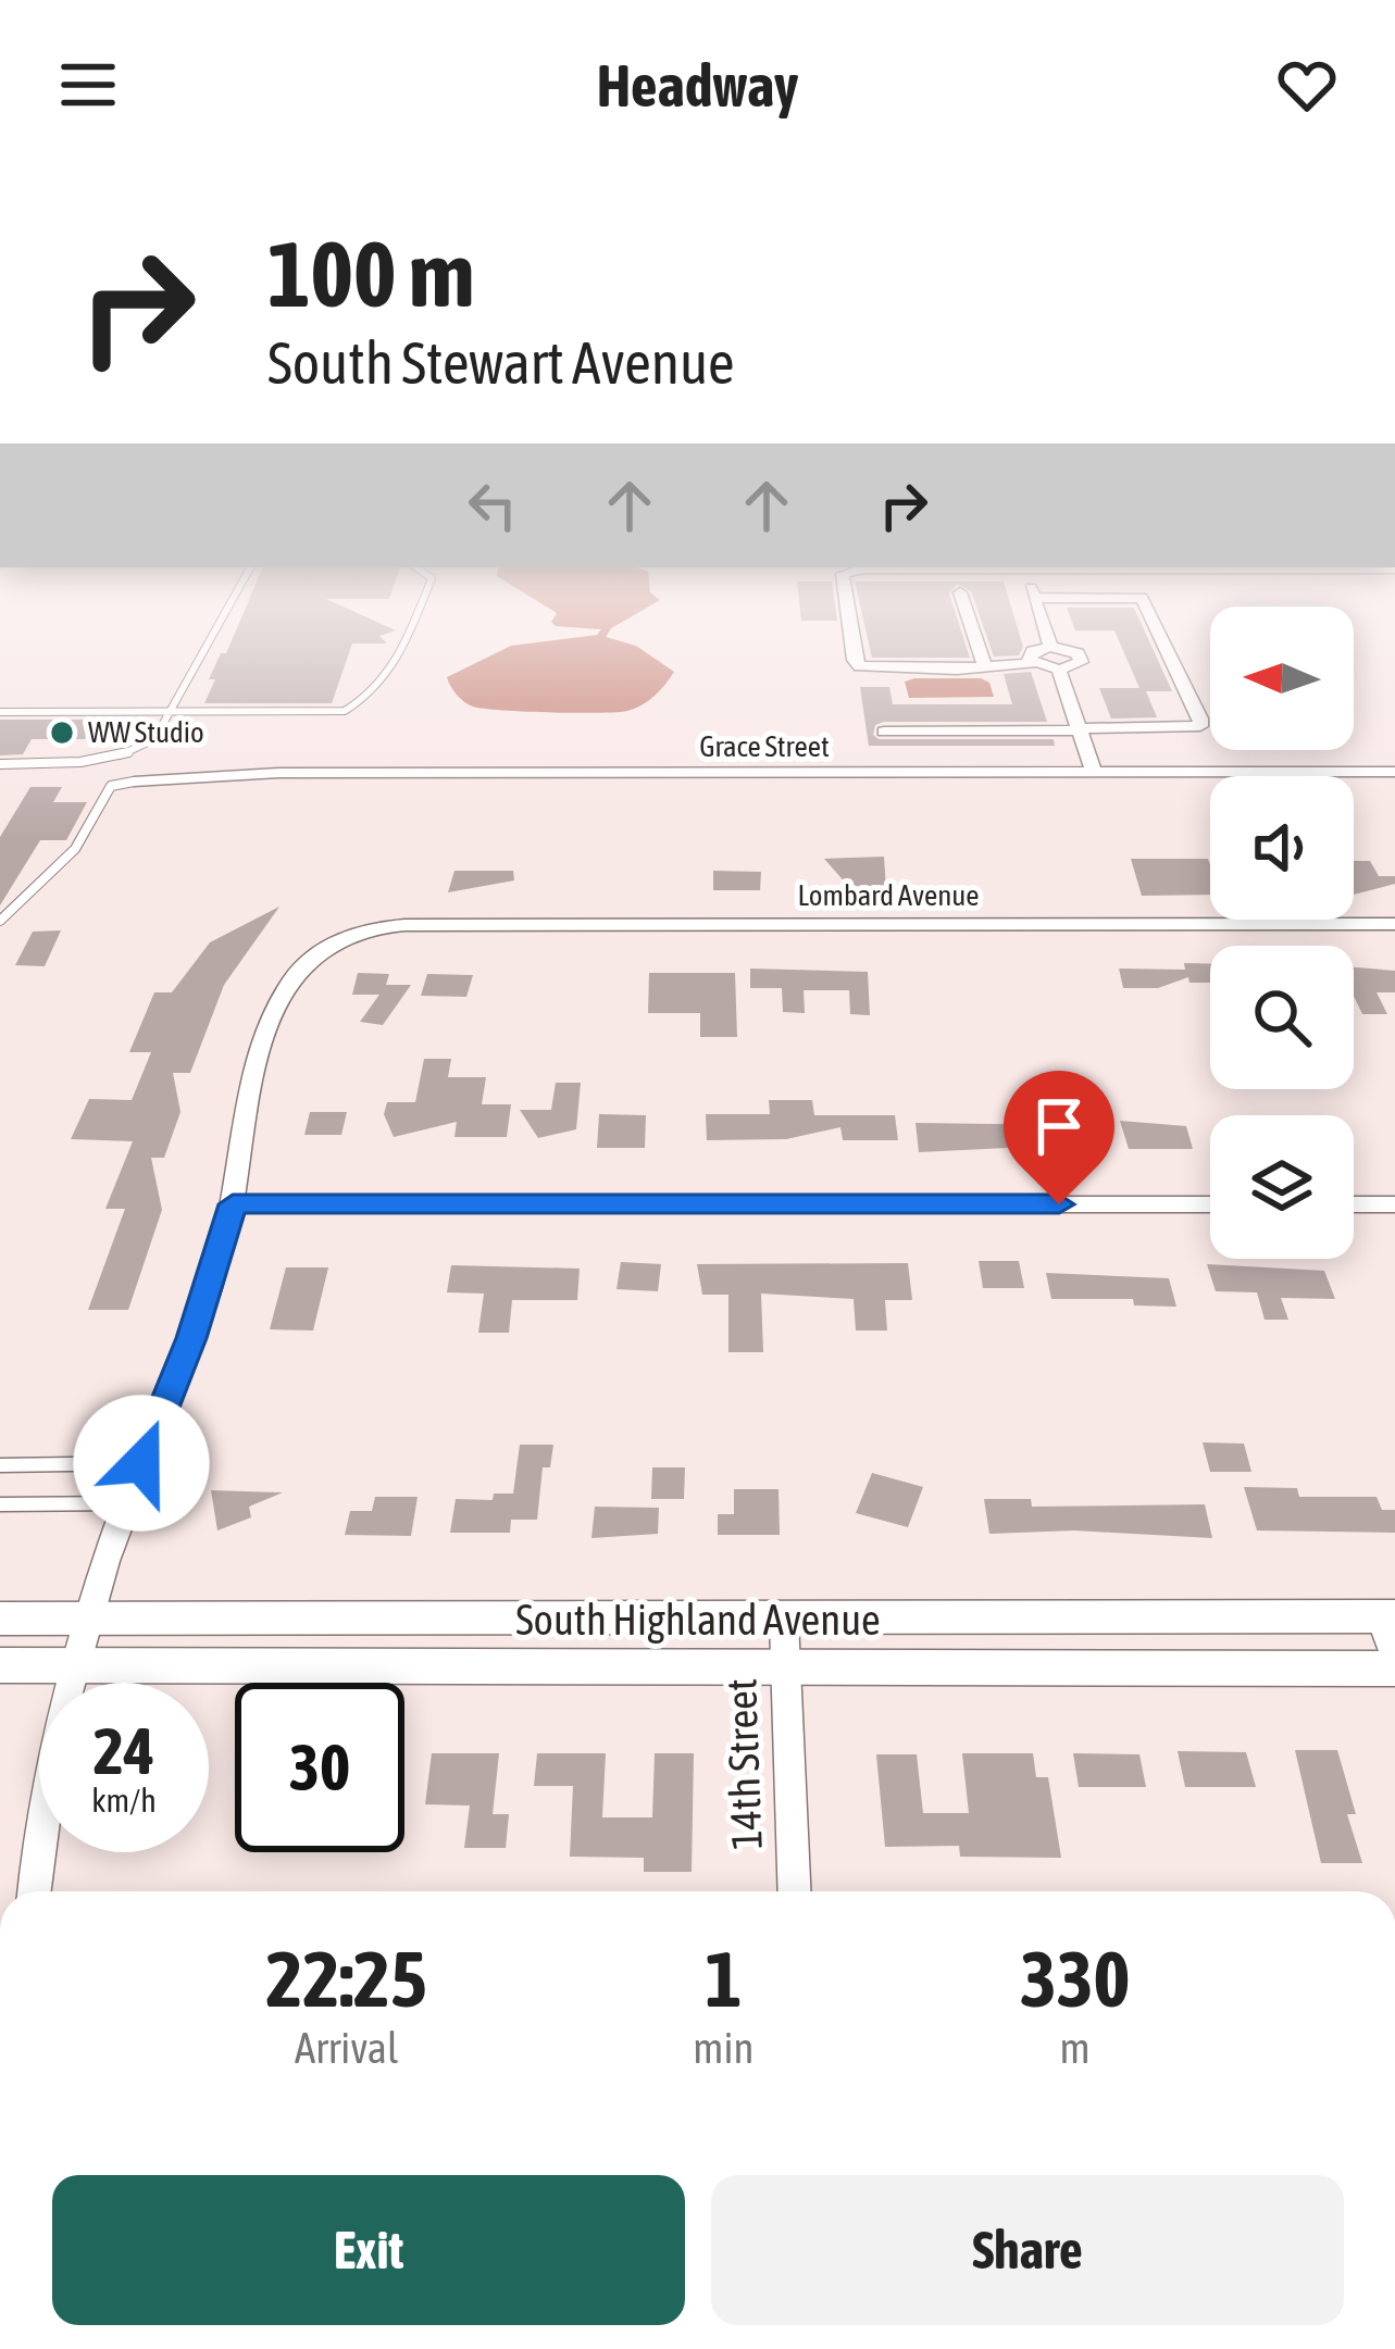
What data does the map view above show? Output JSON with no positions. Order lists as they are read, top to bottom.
{
  "streets": {
    "main road": ["South Highland Avenue"],
    "street": ["Grace Street", "Lombard Avenue", "14th Street"]
  },
  "crossings": [
    ["South Highland Avenue", "14th Street"]
  ],
  "places": ["WW Studio"],
  "north": "left",
  "page": {
    "header": "Headway",
    "turn": ["100 m", "South Stewart Avenue"],
    "speed": "24 km/h",
    "limit": "30",
    "eta": [
      "22:25",
      "Arrival",
      "1",
      "min",
      "330",
      "m"
    ],
    "buttons": ["Exit", "Share"]
  }
}
